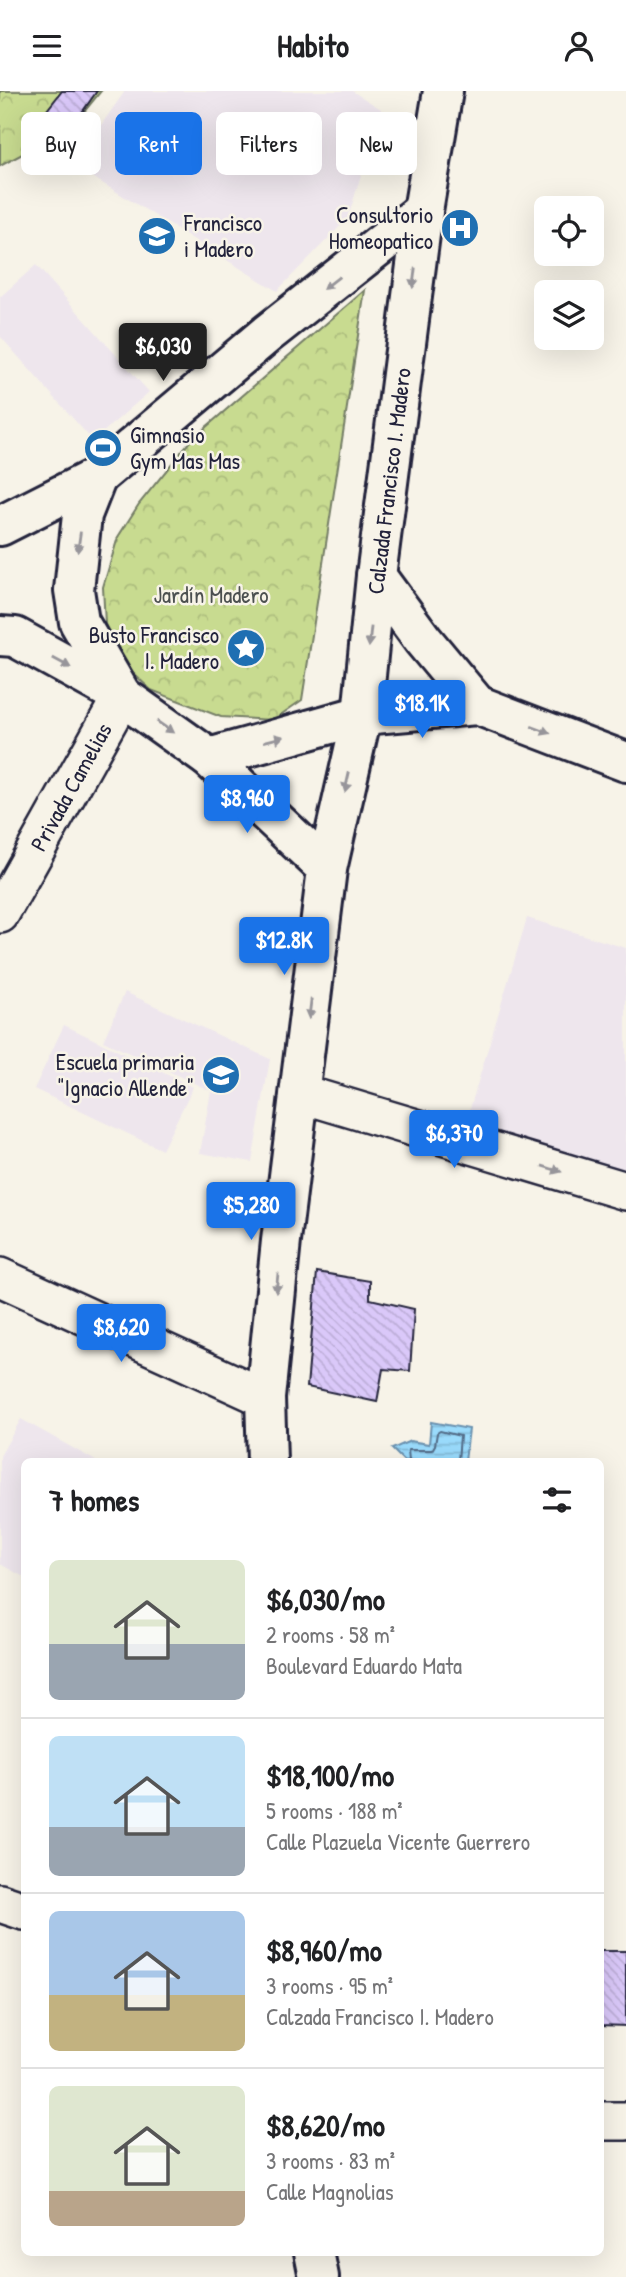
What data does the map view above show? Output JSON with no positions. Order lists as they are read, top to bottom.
{
  "streets": {
    "main road": ["Calzada Francisco I. Madero"],
    "street": ["Privada Camelias"]
  },
  "one_way": ["Calzada Francisco I. Madero"],
  "parks": ["Jardín Madero"],
  "places": {
    "hospital": ["Consultorio Homeopatico"],
    "school or university": ["Francisco i Madero", "Escuela primaria \"Ignacio Allende\""],
    "sports": ["Gimnasio Gym Mas Mas"],
    "place": ["Busto Francisco I. Madero"]
  },
  "page": {
    "header": "Habito",
    "chip": [
      "Buy",
      "Rent",
      "Filters",
      "New"
    ],
    "price": [
      "$6,030",
      "$18.1K",
      "$8,960",
      "$12.8K",
      "$6,370",
      "$5,280",
      "$8,620"
    ],
    "heading": "7 homes",
    "list": [
      {
        "name": "$6,030/mo",
        "note": "2 rooms · 58 m² · Boulevard Eduardo Mata"
      },
      {
        "name": "$18,100/mo",
        "note": "5 rooms · 188 m² · Calle Plazuela Vicente Guerrero"
      },
      {
        "name": "$8,960/mo",
        "note": "3 rooms · 95 m² · Calzada Francisco I. Madero"
      },
      {
        "name": "$8,620/mo",
        "note": "3 rooms · 83 m² · Calle Magnolias"
      }
    ]
  }
}
